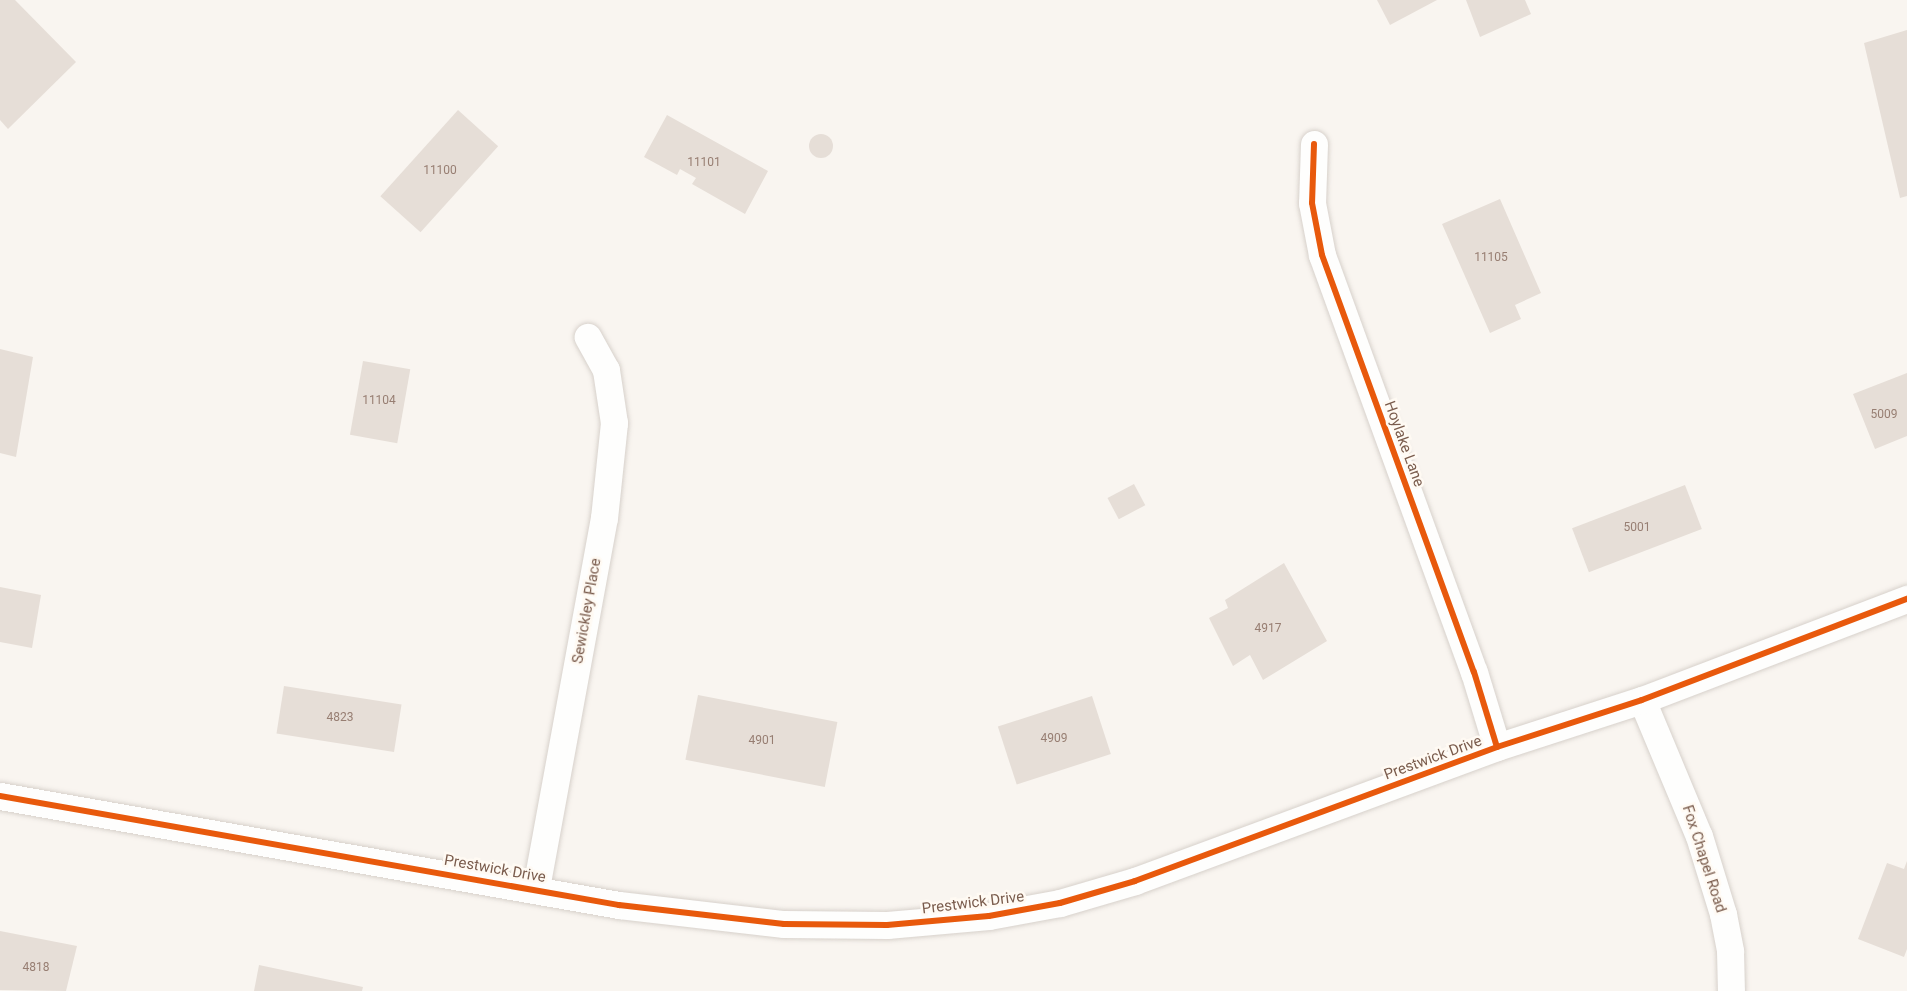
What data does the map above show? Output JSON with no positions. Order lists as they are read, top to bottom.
{
  "streets": {
    "street": [
      "Hoylake Lane",
      "Sewickley Place",
      "Prestwick Drive",
      "Fox Chapel Road"
    ]
  },
  "crossings": [
    ["Hoylake Lane", "Prestwick Drive"],
    ["Sewickley Place", "Prestwick Drive"],
    ["Prestwick Drive", "Fox Chapel Road"]
  ],
  "house_numbers": [
    "11101",
    "11100",
    "11105",
    "11104",
    "5009",
    "5001",
    "4917",
    "4823",
    "4909",
    "4901",
    "4818"
  ]
}
